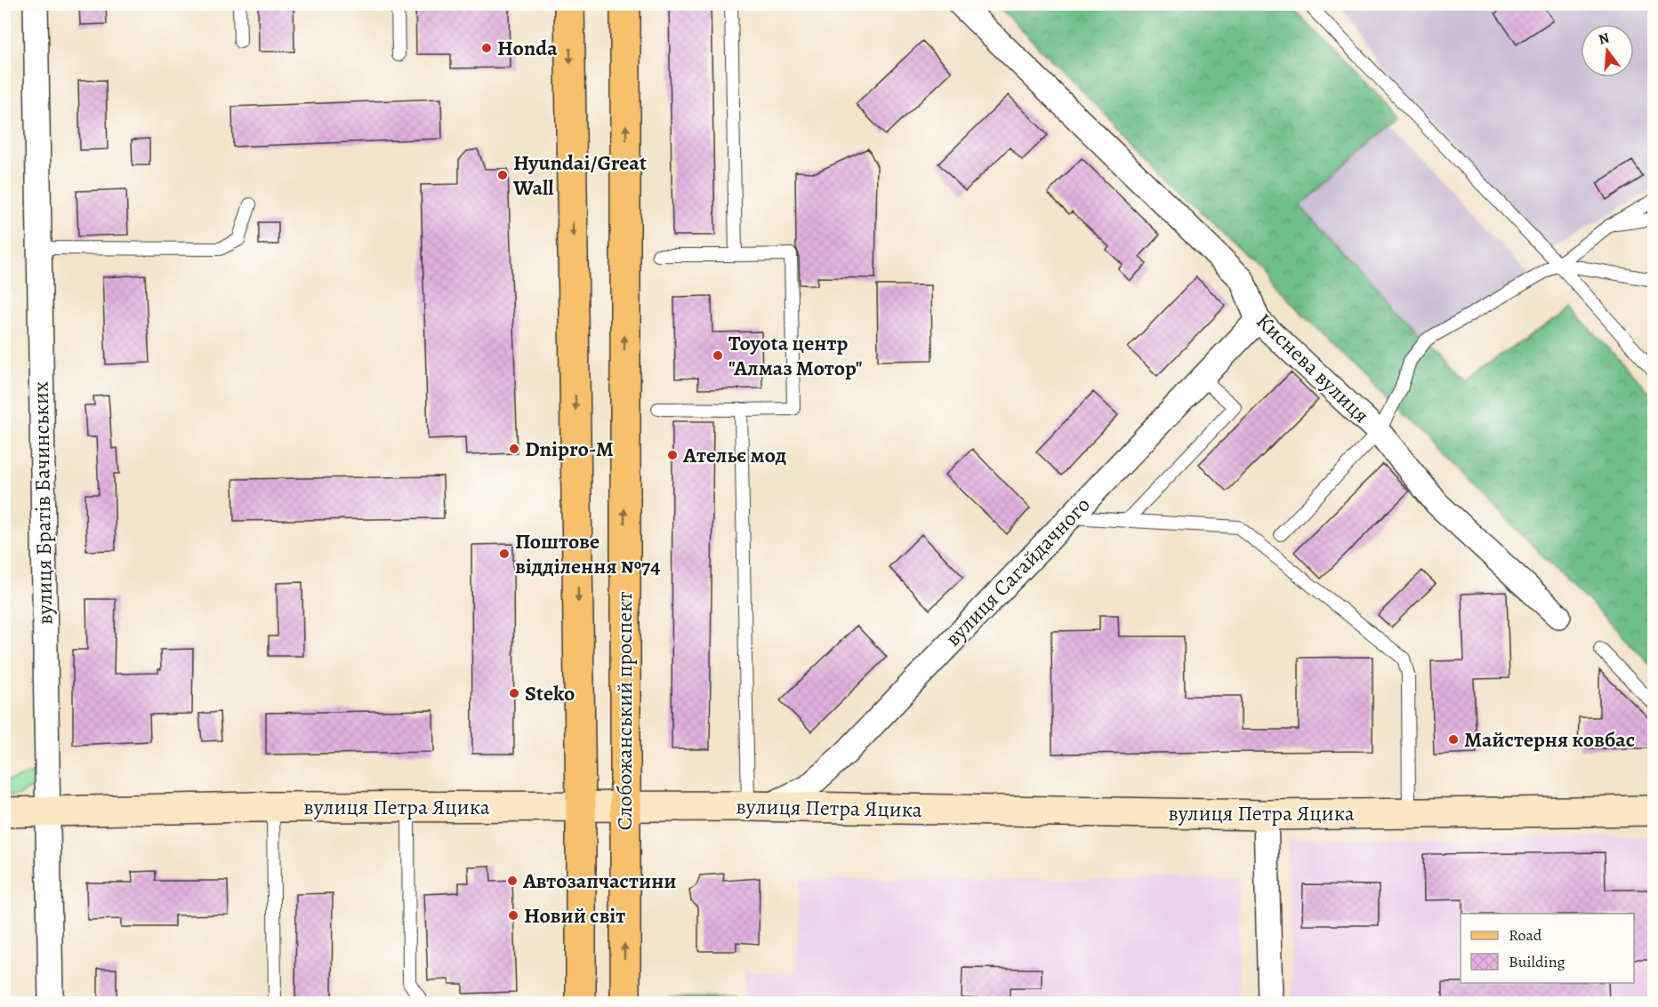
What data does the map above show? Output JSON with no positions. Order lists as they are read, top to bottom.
{
  "streets": {
    "main road": ["Слобожанський проспект"],
    "street": [
      "Киснева вулиця",
      "вулиця Братів Бачинських",
      "вулиця Сагайдачного",
      "вулиця Петра Яцика"
    ]
  },
  "crossings": [
    ["Киснева вулиця", "вулиця Сагайдачного"],
    ["вулиця Братів Бачинських", "вулиця Петра Яцика"],
    ["вулиця Сагайдачного", "вулиця Петра Яцика"],
    ["Слобожанський проспект", "вулиця Петра Яцика"]
  ],
  "places": [
    "Honda",
    "Hyundai/Great Wall",
    "Toyota центр \"Алмаз Мотор\"",
    "Dnipro-M",
    "Ательє мод",
    "Поштове відділення №74",
    "Steko",
    "Майстерня ковбас",
    "Автозапчастини",
    "Новий світ"
  ],
  "legend": ["Road", "Building"],
  "north": "top"
}
